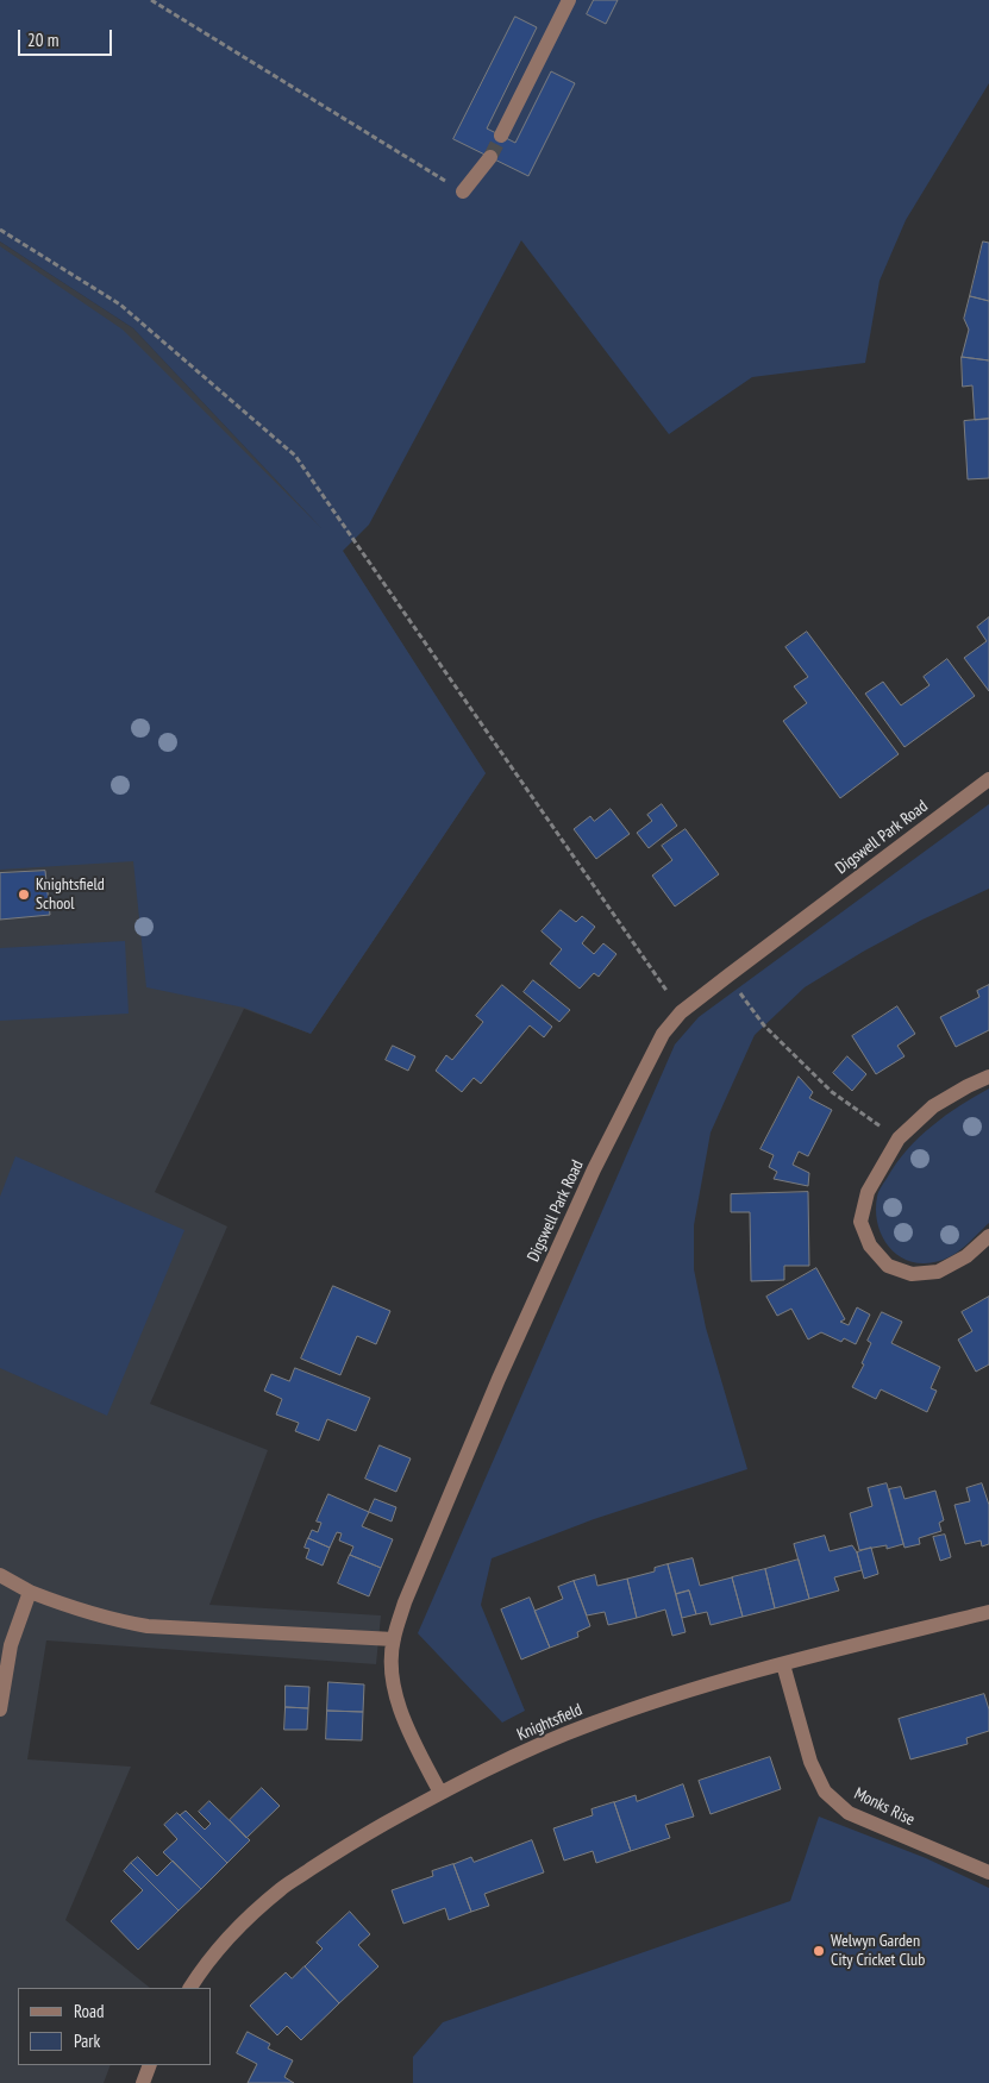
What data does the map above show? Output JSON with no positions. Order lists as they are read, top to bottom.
{
  "streets": {
    "street": ["Digswell Park Road", "Knightsfield", "Monks Rise"]
  },
  "crossings": [
    ["Digswell Park Road", "Knightsfield"],
    ["Knightsfield", "Monks Rise"]
  ],
  "places": ["Knightsfield School", "Welwyn Garden City Cricket Club"],
  "legend": ["Road", "Park"],
  "scale_bar": "20 m"
}
